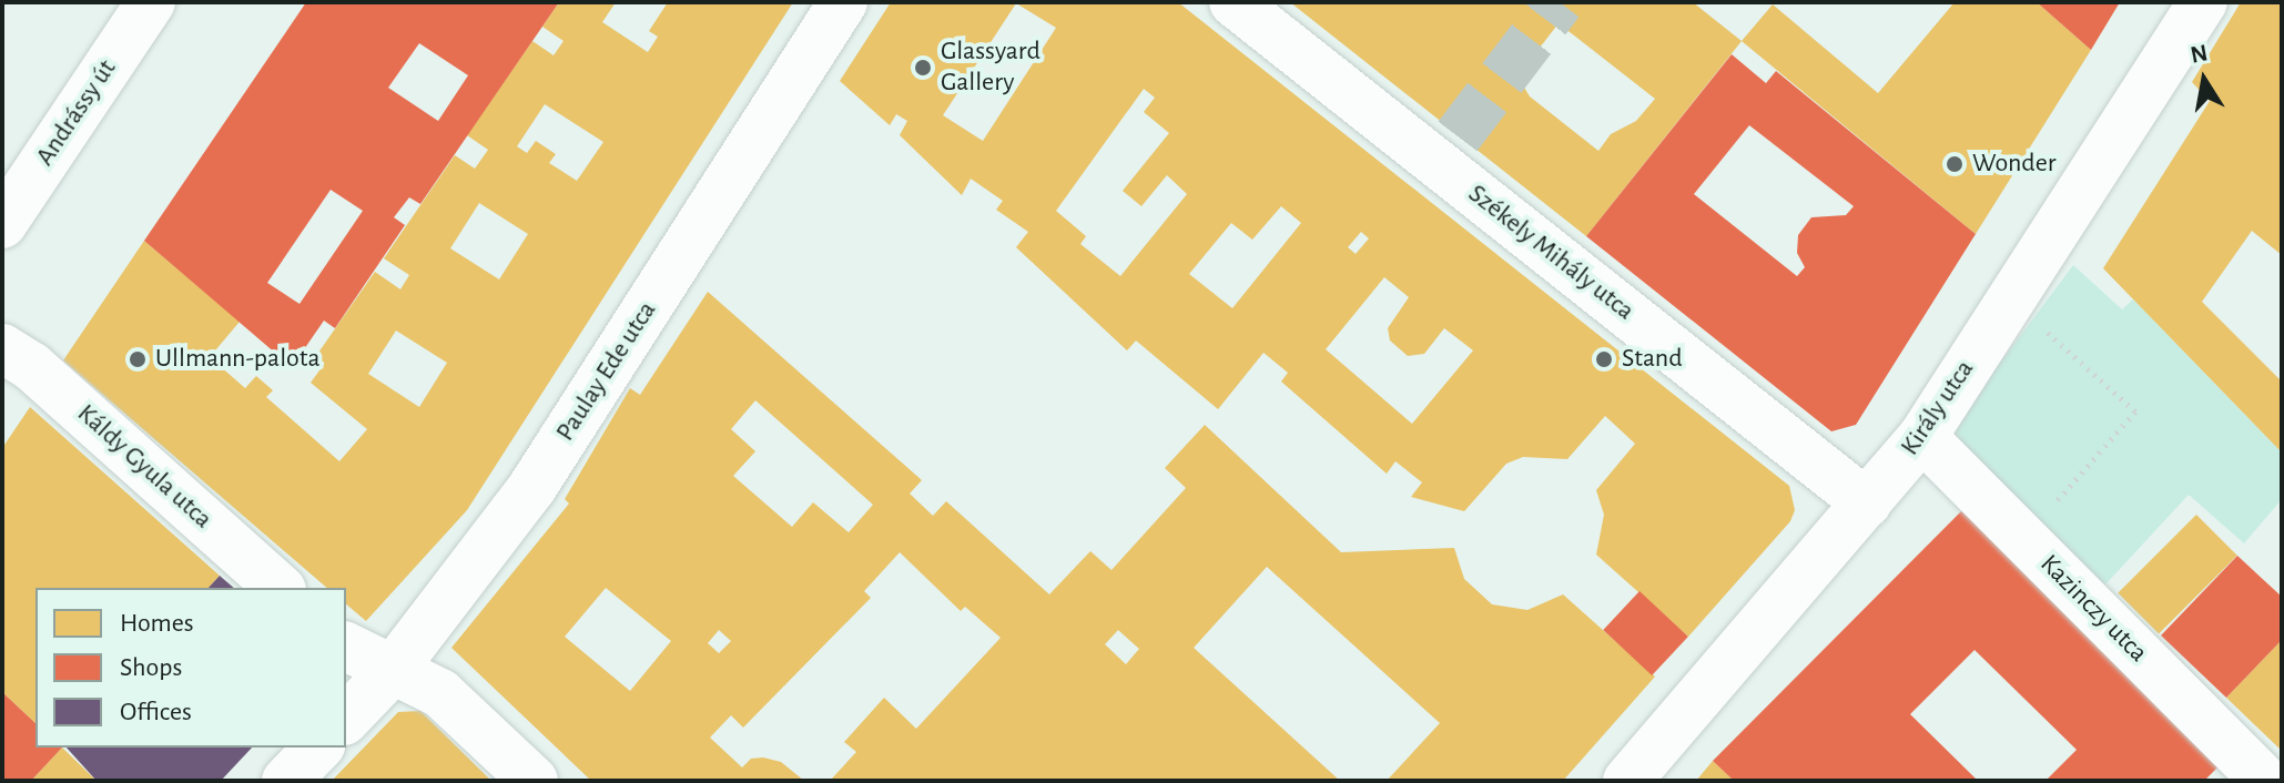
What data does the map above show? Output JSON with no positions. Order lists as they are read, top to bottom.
{
  "streets": {
    "street": [
      "Andrássy út",
      "Székely Mihály utca",
      "Paulay Ede utca",
      "Király utca",
      "Káldy Gyula utca",
      "Kazinczy utca"
    ]
  },
  "crossings": [
    ["Székely Mihály utca", "Király utca"],
    ["Király utca", "Kazinczy utca"]
  ],
  "places": [
    "Glassyard Gallery",
    "Wonder",
    "Ullmann-palota",
    "Stand"
  ],
  "legend": ["Homes", "Shops", "Offices"],
  "north": "top"
}
